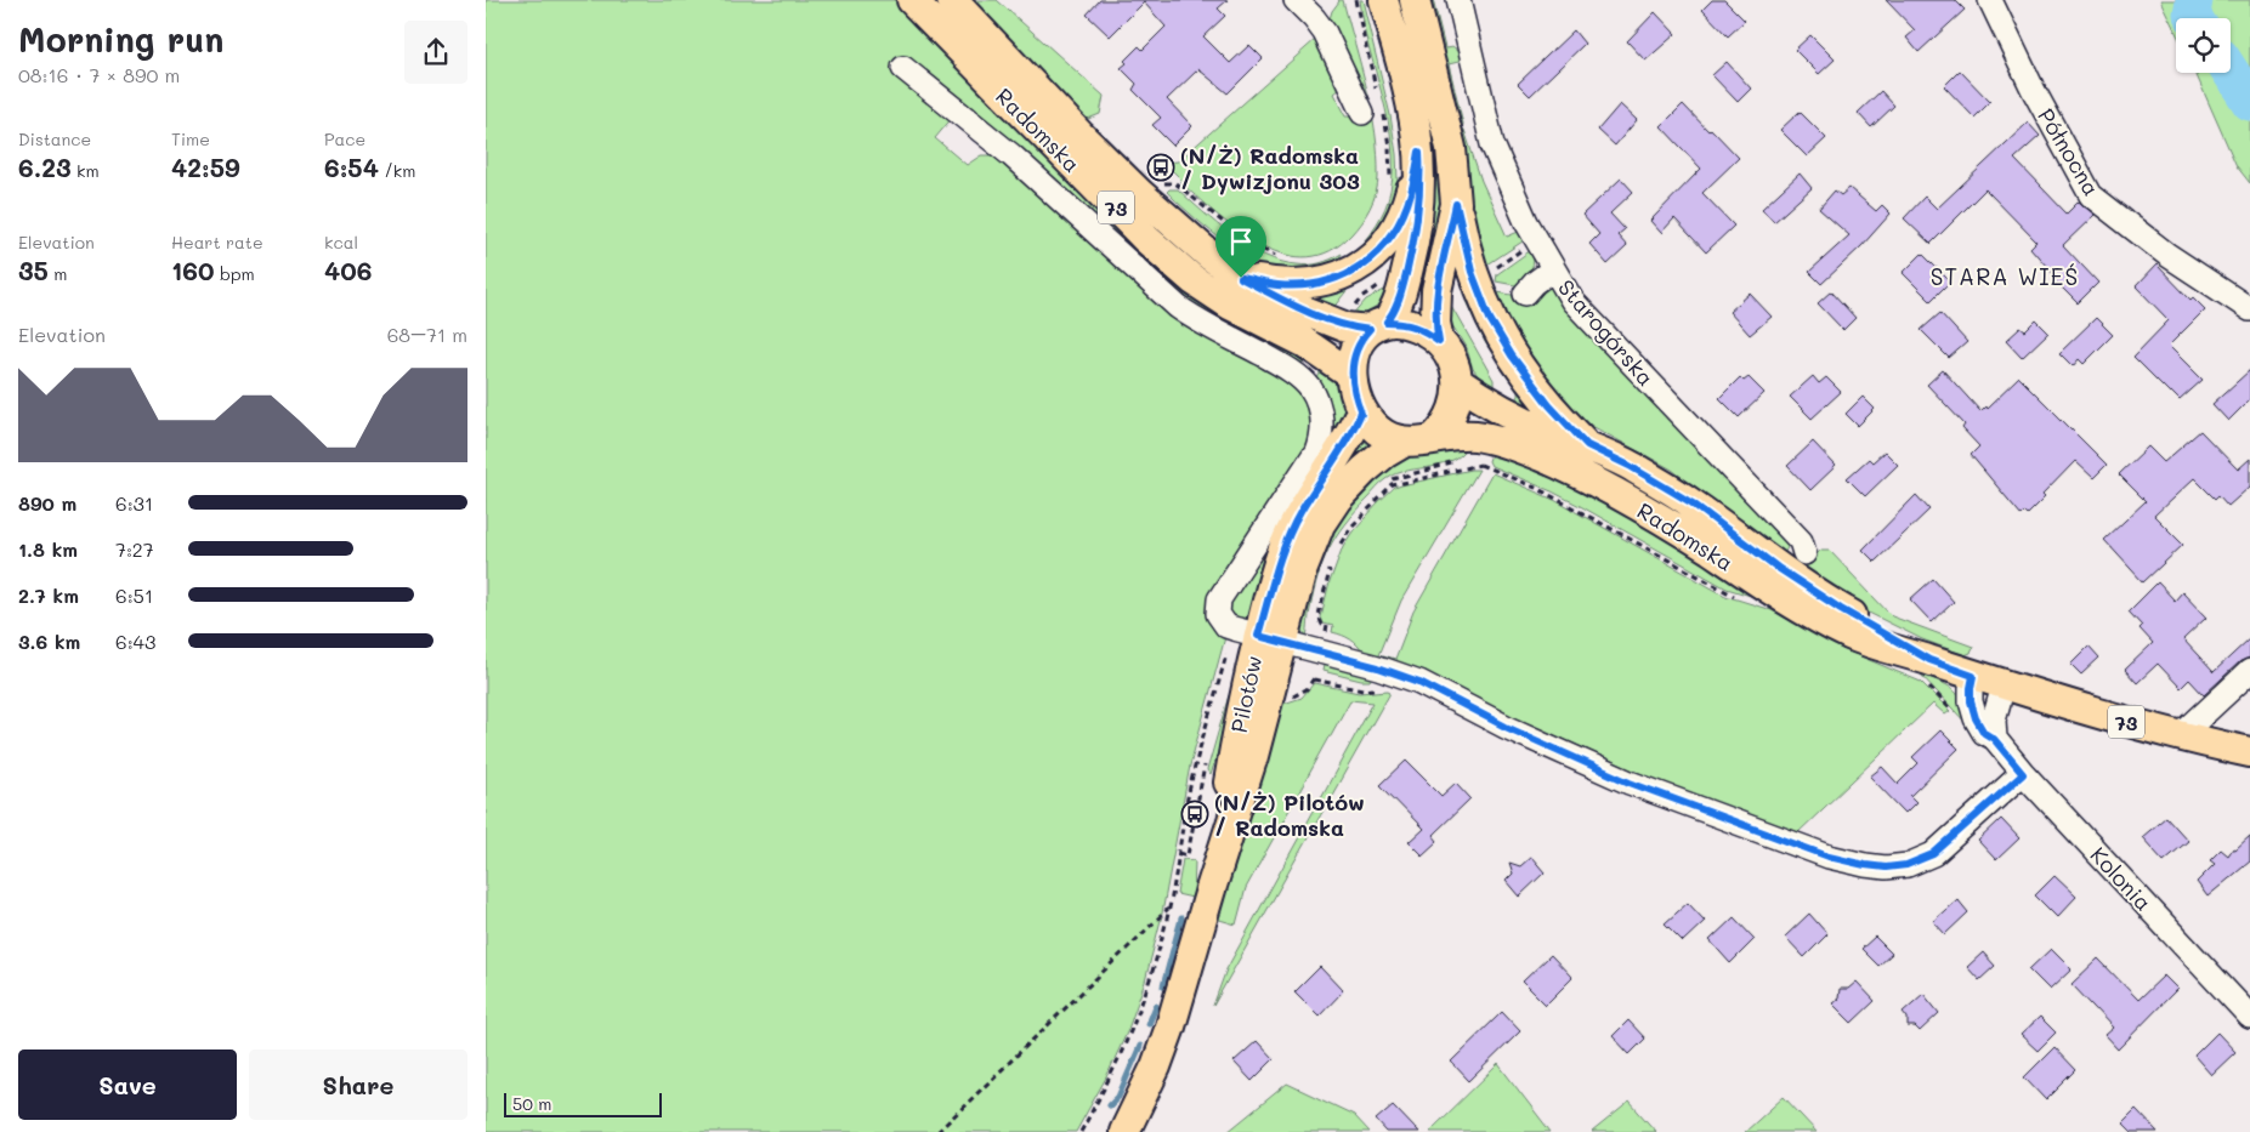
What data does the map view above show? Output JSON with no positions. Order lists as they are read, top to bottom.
{
  "streets": {
    "main road": ["Radomska", "73", "Pilotów"],
    "street": ["Północna", "Starogórska", "Kolonia"]
  },
  "crossings": [
    ["Radomska", "73"],
    ["Radomska", "Pilotów"],
    ["Radomska", "Kolonia"],
    ["73", "Pilotów"]
  ],
  "districts": ["STARA WIEŚ"],
  "places": {
    "bus stop": ["(N/Ż) Radomska / Dywizjonu 303", "(N/Ż) Pilotów / Radomska"]
  },
  "scale_bar": "50 m",
  "page": {
    "heading": ["Morning run", "08:16 · 7 × 890 m"],
    "stats": [
      ["Distance", "6.23 km"],
      ["Time", "42:59"],
      ["Pace", "6:54 /km"],
      ["Elevation", "35 m"],
      ["Heart rate", "160 bpm"],
      ["kcal", "406"]
    ],
    "chart": ["Elevation", "68–71 m"],
    "list": [
      {
        "name": "890 m",
        "note": "6:31"
      },
      {
        "name": "1.8 km",
        "note": "7:27"
      },
      {
        "name": "2.7 km",
        "note": "6:51"
      },
      {
        "name": "3.6 km",
        "note": "6:43"
      }
    ],
    "buttons": ["Save", "Share"],
    "scale": "50 m"
  }
}
